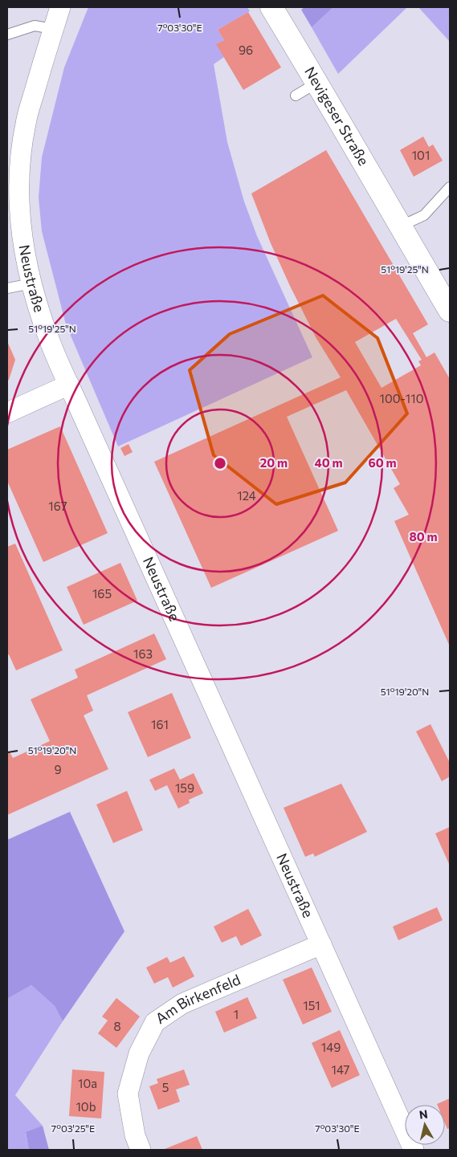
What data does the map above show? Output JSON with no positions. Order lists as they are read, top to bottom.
{
  "streets": {
    "main road": ["Nevigeser Straße"],
    "street": ["Neustraße", "Am Birkenfeld"]
  },
  "crossings": [
    ["Neustraße", "Am Birkenfeld"]
  ],
  "house_numbers": [
    "96",
    "101",
    "100-110",
    "124",
    "167",
    "165",
    "163",
    "161",
    "9",
    "159",
    "151",
    "1",
    "8",
    "149",
    "147",
    "10a",
    "5",
    "10b"
  ],
  "north": "top",
  "coordinates": [
    "7°03'30\"E",
    "51°19'25\"N",
    "51°19'20\"N",
    "7°03'25\"E"
  ],
  "rings": [
    "20 m",
    "40 m",
    "60 m",
    "80 m"
  ]
}
